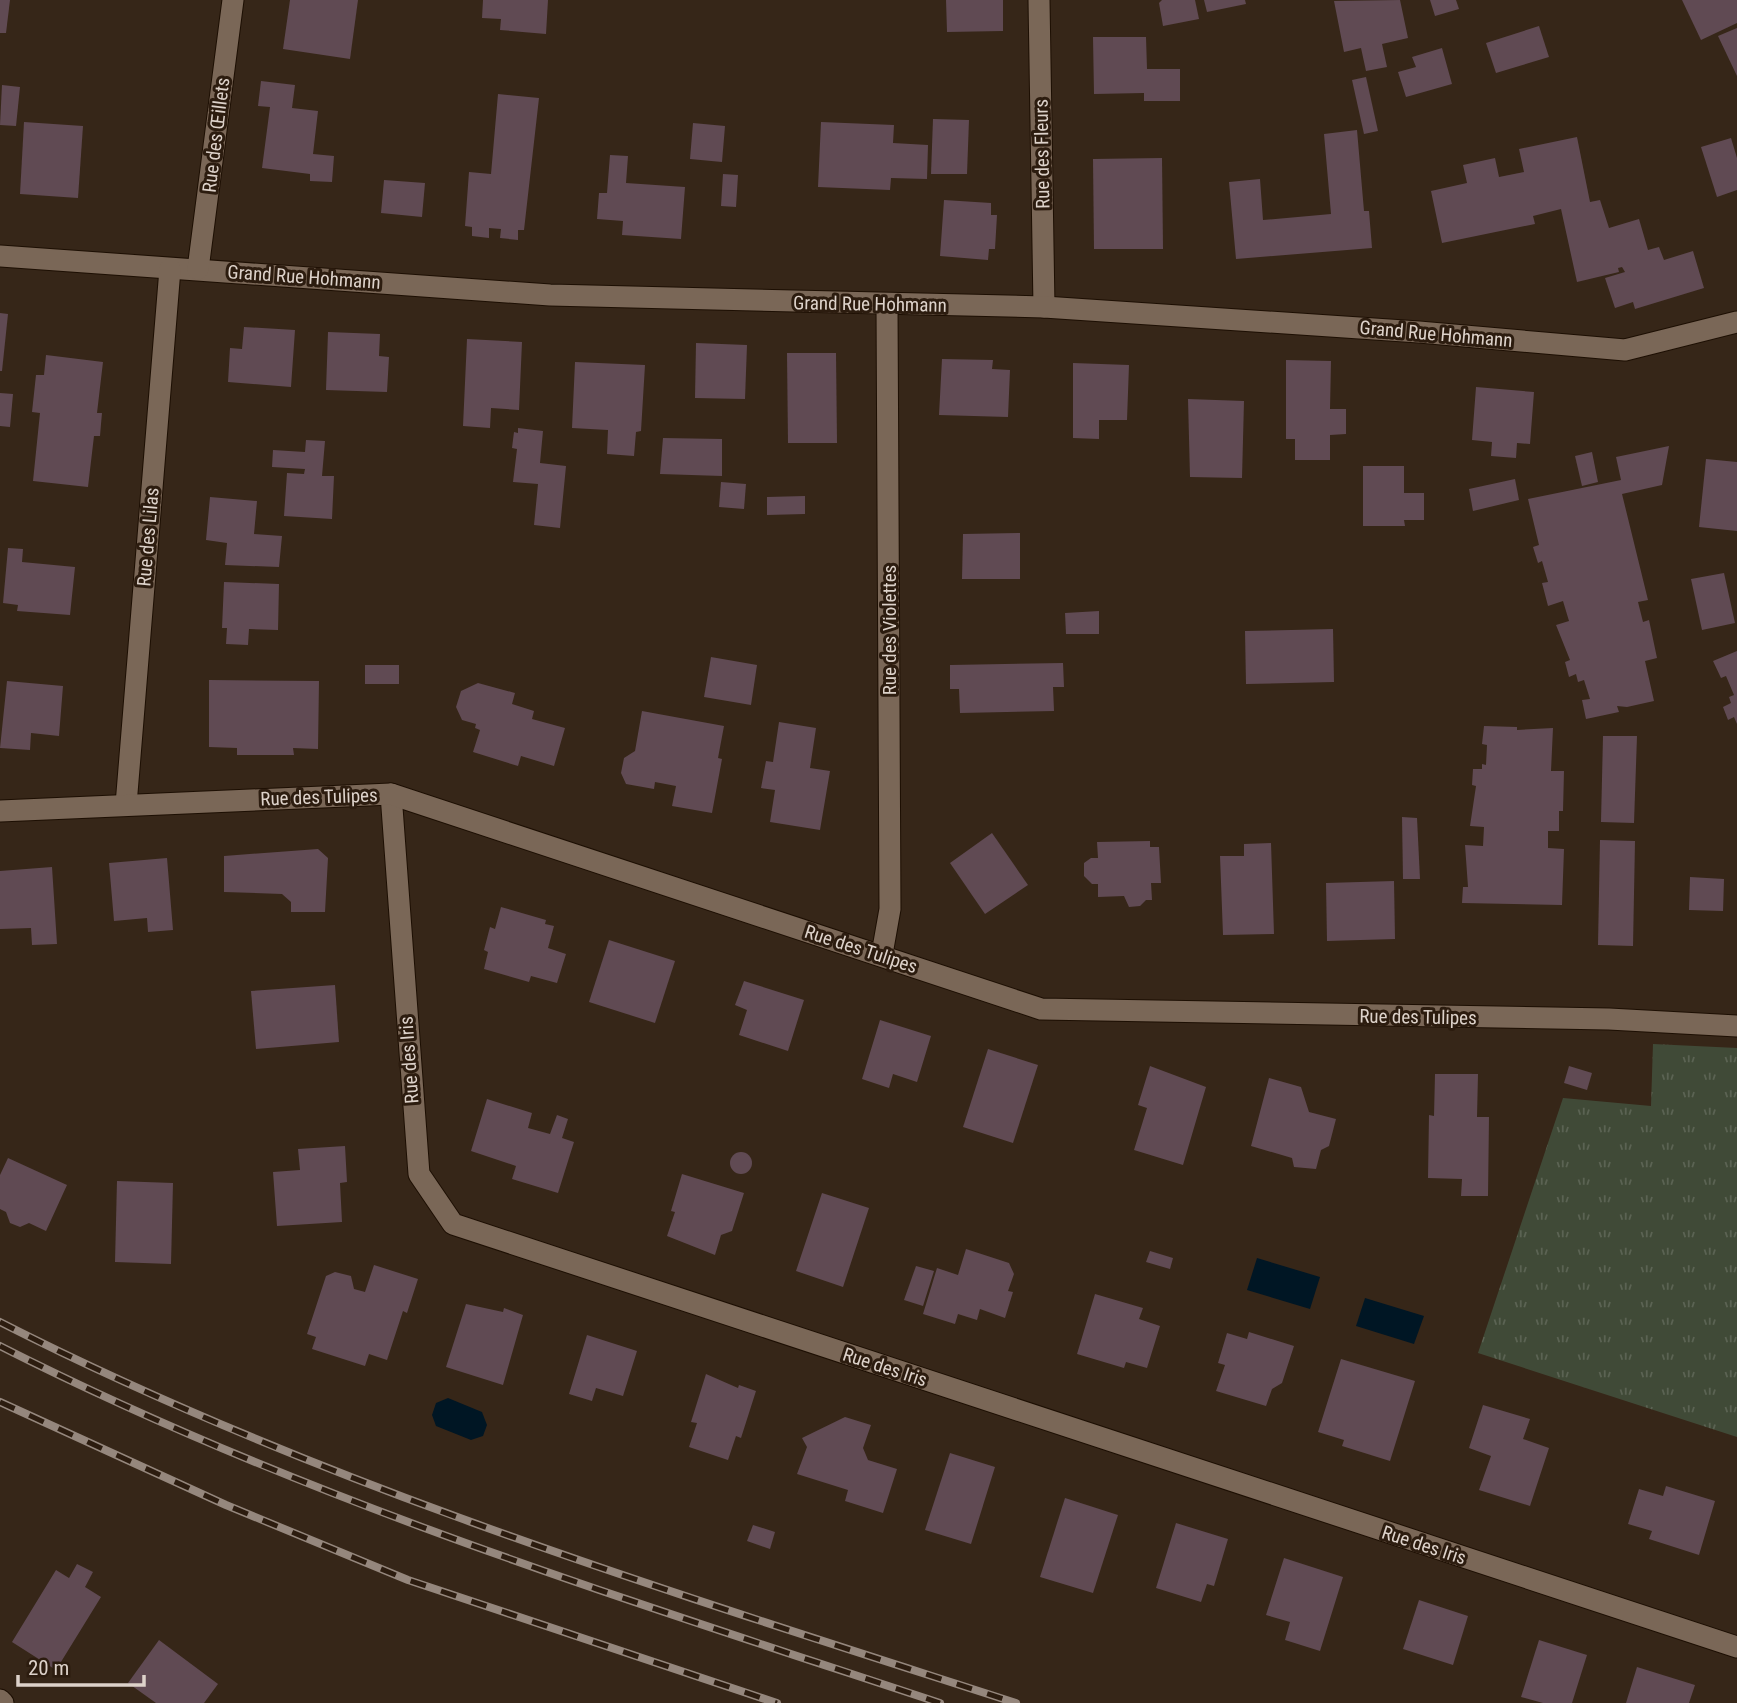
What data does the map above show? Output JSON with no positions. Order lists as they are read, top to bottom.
{
  "streets": {
    "street": [
      "Rue des Œillets",
      "Rue des Fleurs",
      "Grand Rue Hohmann",
      "Rue des Lilas",
      "Rue des Violettes",
      "Rue des Tulipes",
      "Rue des Iris"
    ]
  },
  "crossings": [
    ["Rue des Œillets", "Grand Rue Hohmann"],
    ["Rue des Fleurs", "Grand Rue Hohmann"],
    ["Grand Rue Hohmann", "Rue des Lilas"],
    ["Grand Rue Hohmann", "Rue des Violettes"],
    ["Rue des Lilas", "Rue des Tulipes"],
    ["Rue des Violettes", "Rue des Tulipes"],
    ["Rue des Tulipes", "Rue des Iris"]
  ],
  "scale_bar": "20 m"
}
